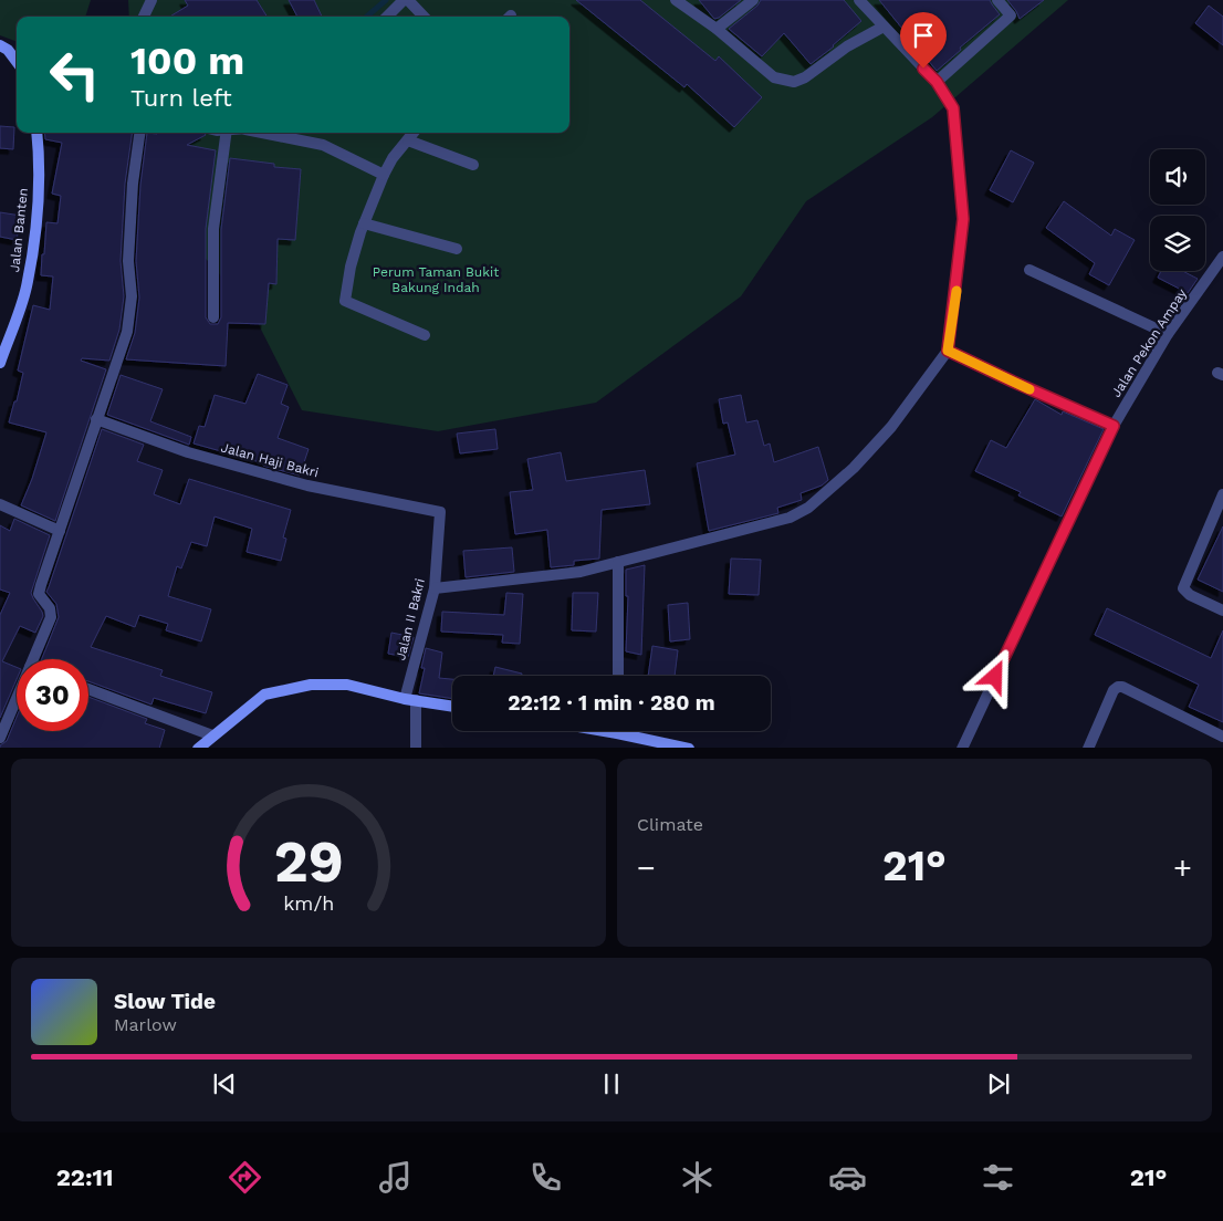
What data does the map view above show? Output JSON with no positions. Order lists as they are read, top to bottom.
{
  "streets": {
    "street": [
      "Jalan Banten",
      "Jalan Pekon Ampay",
      "Jalan Haji Bakri",
      "Jalan II Bakri"
    ]
  },
  "crossings": [
    ["Jalan Haji Bakri", "Jalan II Bakri"]
  ],
  "parks": ["Perum Taman Bukit Bakung Indah"],
  "page": {
    "turn": ["100 m", "Turn left"],
    "limit": "30",
    "trip": "22:12 · 1 min · 280 m",
    "tile": "Climate",
    "heat": ["−", "21°", "+"],
    "song": ["Slow Tide", "Marlow"],
    "tabs": ["22:11", "21°"],
    "gauge": ["29", "km/h"]
  }
}
